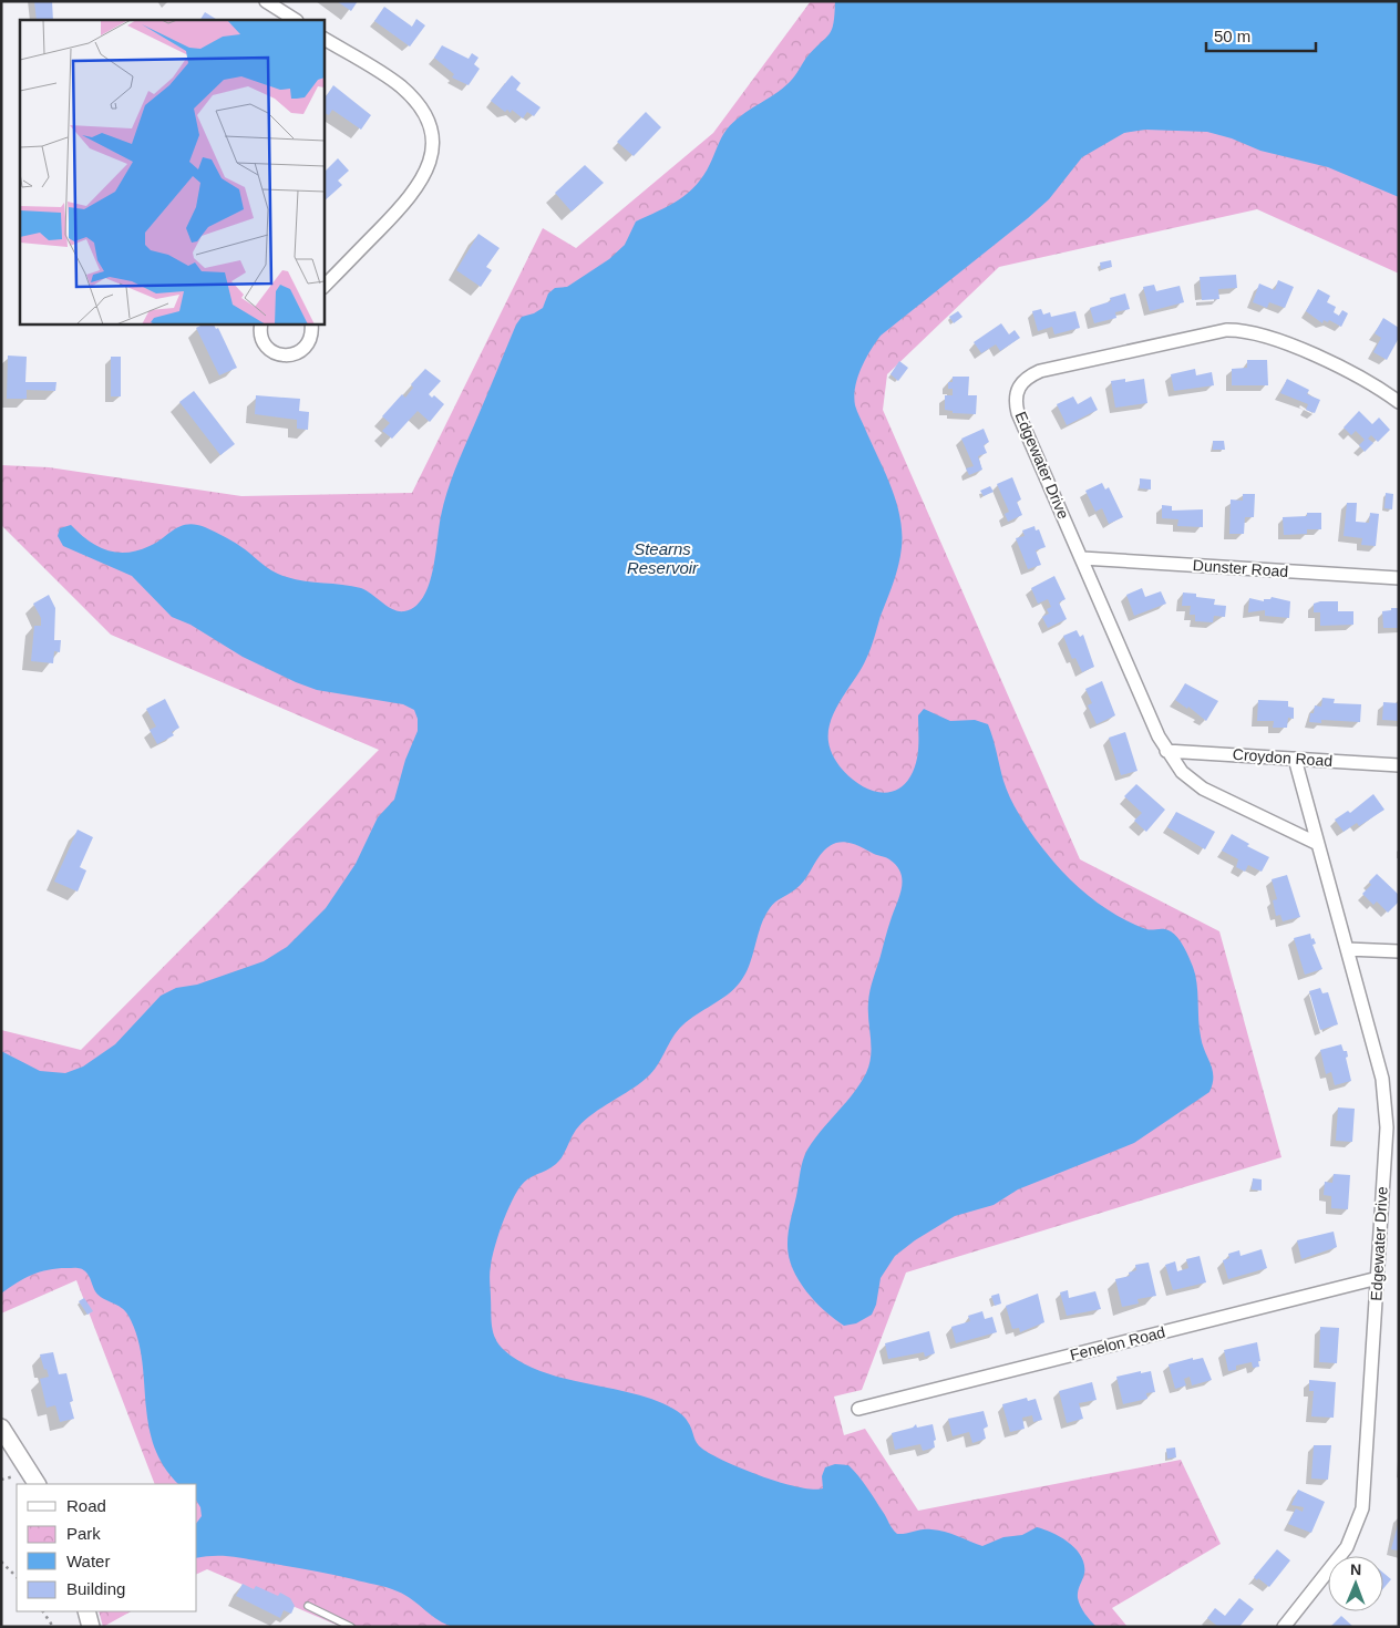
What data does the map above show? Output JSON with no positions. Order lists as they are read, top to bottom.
{
  "streets": {
    "street": [
      "Edgewater Drive",
      "Dunster Road",
      "Croydon Road",
      "Fenelon Road"
    ]
  },
  "crossings": [
    ["Edgewater Drive", "Dunster Road"],
    ["Edgewater Drive", "Croydon Road"],
    ["Edgewater Drive", "Fenelon Road"]
  ],
  "water": ["Stearns Reservoir"],
  "legend": [
    "Road",
    "Park",
    "Water",
    "Building"
  ],
  "scale_bar": "50 m",
  "north": "top"
}
